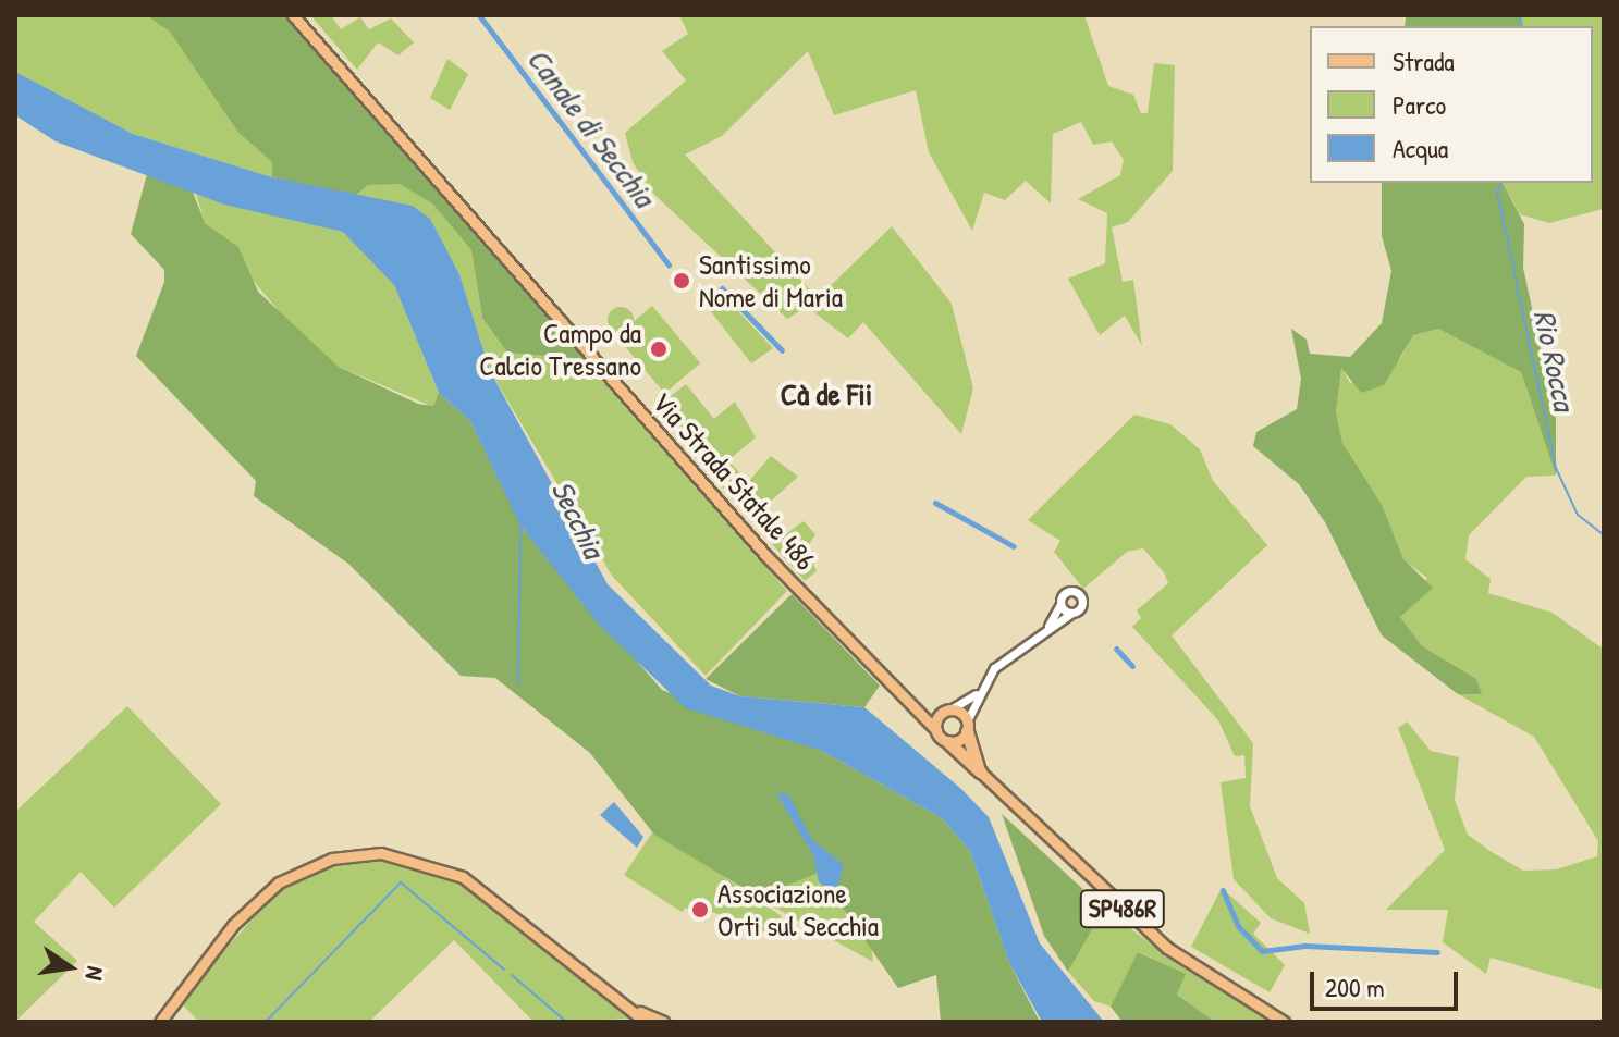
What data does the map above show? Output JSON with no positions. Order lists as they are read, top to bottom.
{
  "streets": {
    "highway": ["SP486R"],
    "main road": ["Via Strada Statale 486"]
  },
  "crossings": [
    ["Via Strada Statale 486", "SP486R"]
  ],
  "districts": ["Cà de Fii"],
  "water": ["Canale di Secchia", "Rio Rocca", "Secchia"],
  "places": ["Santissimo Nome di Maria", "Campo da Calcio Tressano", "Associazione Orti sul Secchia"],
  "legend": ["Strada", "Parco", "Acqua"],
  "scale_bar": "200 m",
  "north": "right"
}
